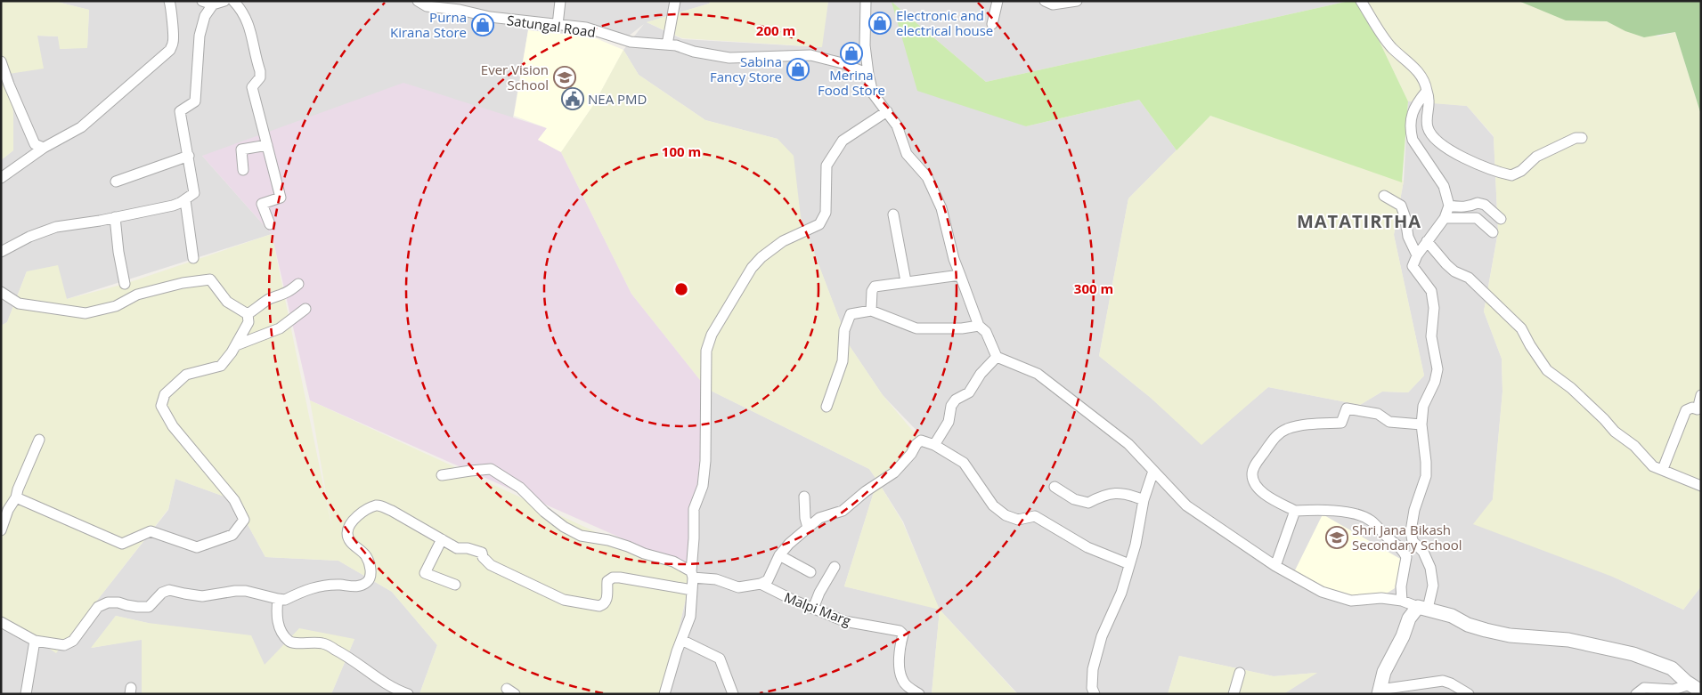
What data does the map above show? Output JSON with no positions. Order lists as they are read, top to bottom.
{
  "streets": {
    "street": ["Satungal Road", "Malpi Marg"]
  },
  "districts": ["MATATIRTHA"],
  "places": {
    "shop": [
      "Electronic and electrical house",
      "Purna Kirana Store",
      "Merina Food Store",
      "Sabina Fancy Store"
    ],
    "school or university": ["Ever Vision School", "Shri Jana Bikash Secondary School"],
    "public building": ["NEA PMD"]
  },
  "rings": ["200 m", "100 m", "300 m"]
}
